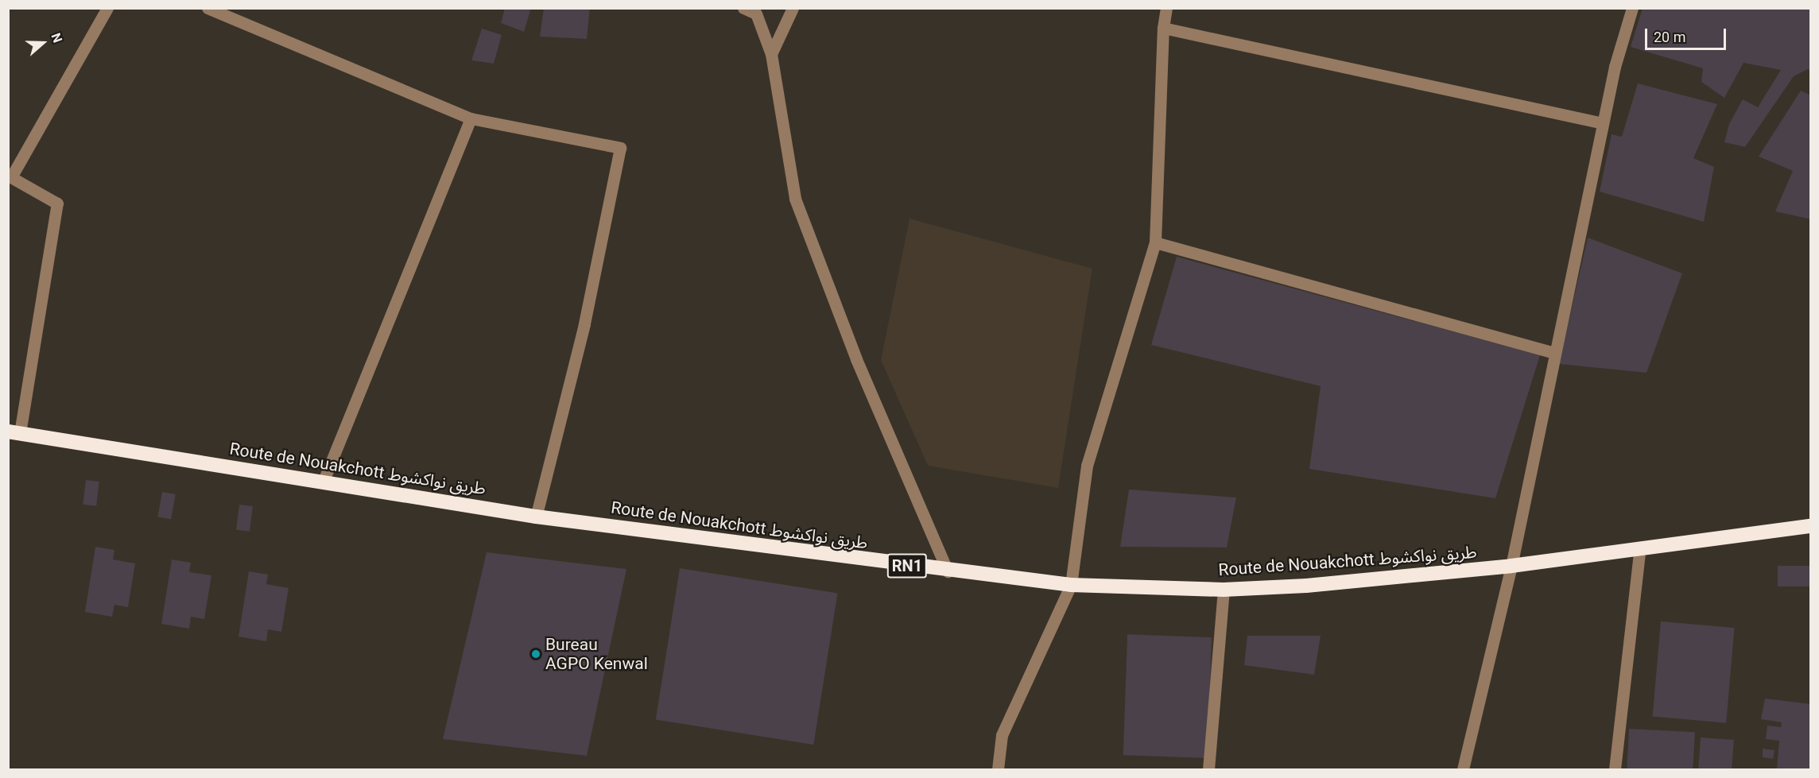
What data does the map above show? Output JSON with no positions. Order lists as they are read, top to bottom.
{
  "streets": {
    "highway": ["Route de Nouakchott طريق نواكشوط", "RN1"]
  },
  "places": ["Bureau AGPO Kenwal"],
  "scale_bar": "20 m",
  "north": "right"
}
